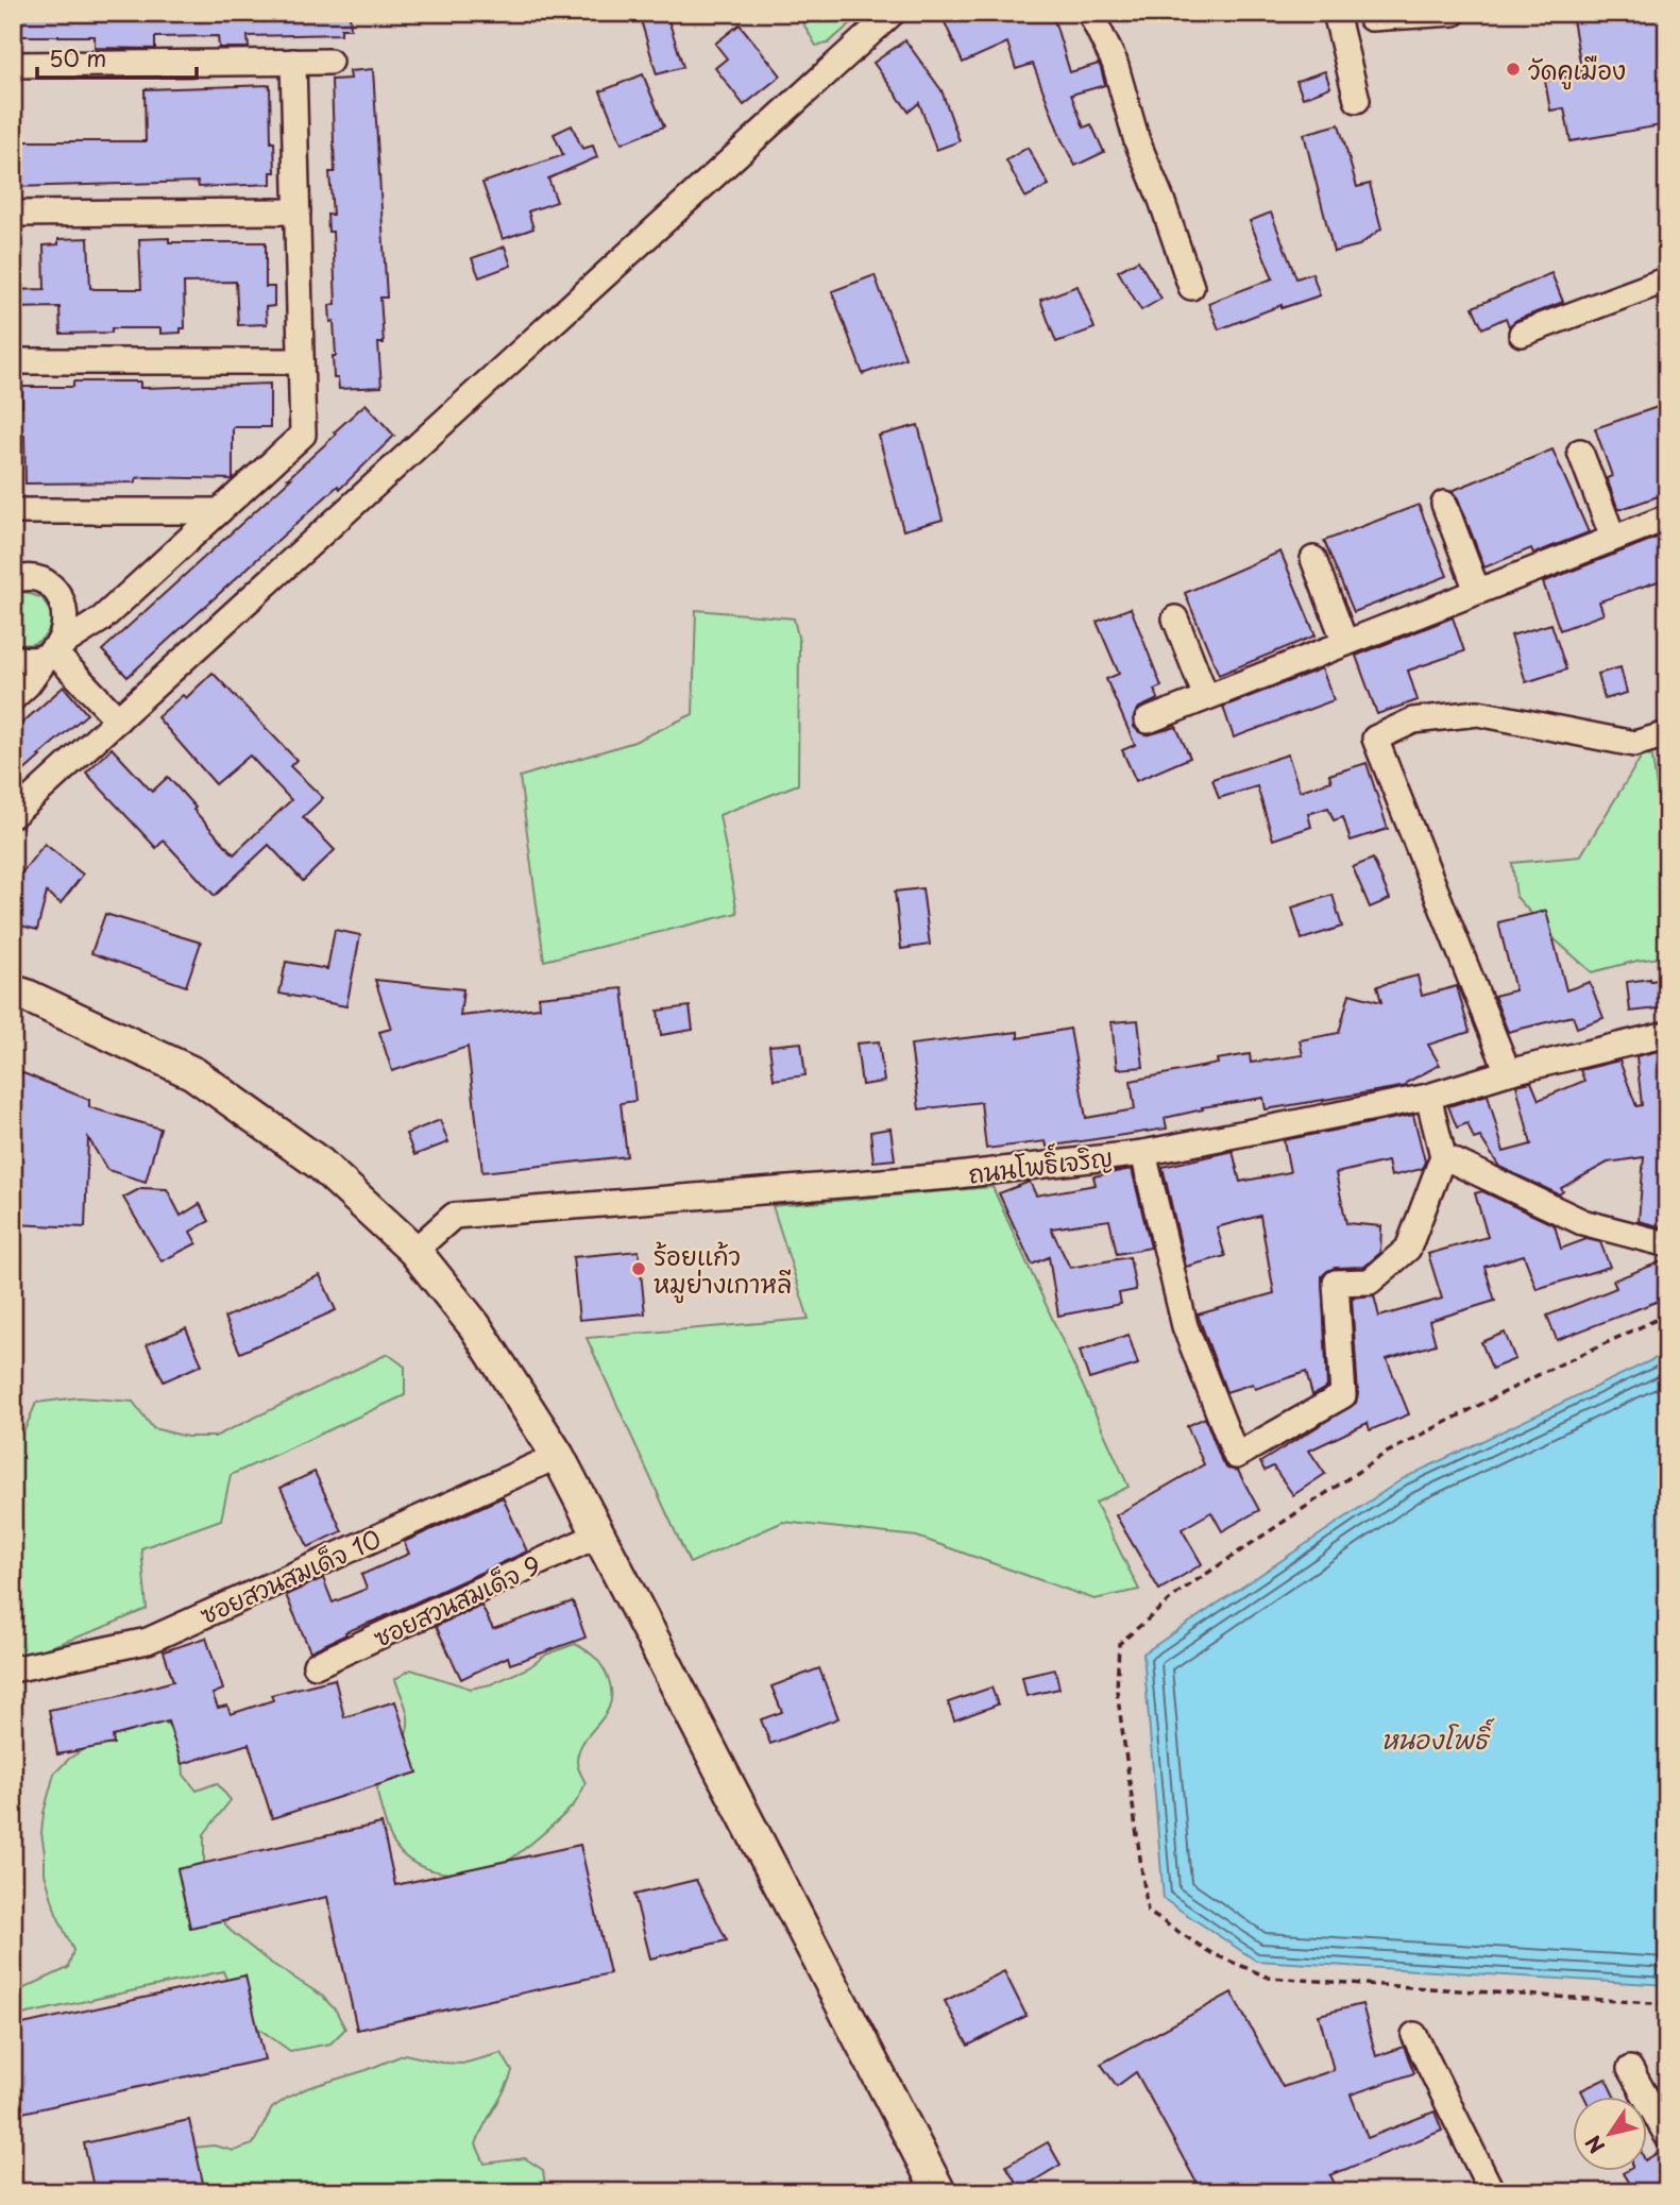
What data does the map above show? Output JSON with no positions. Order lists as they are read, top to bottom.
{
  "streets": {
    "street": ["ถนนโพธิ์เจริญ", "ซอยสวนสมเด็จ 10", "ซอยสวนสมเด็จ 9"]
  },
  "water": ["หนองโพธิ์"],
  "places": ["วัดคูเมือง", "ร้อยแก้ว หมูย่างเกาหลี"],
  "scale_bar": "50 m",
  "north": "bottom left"
}
